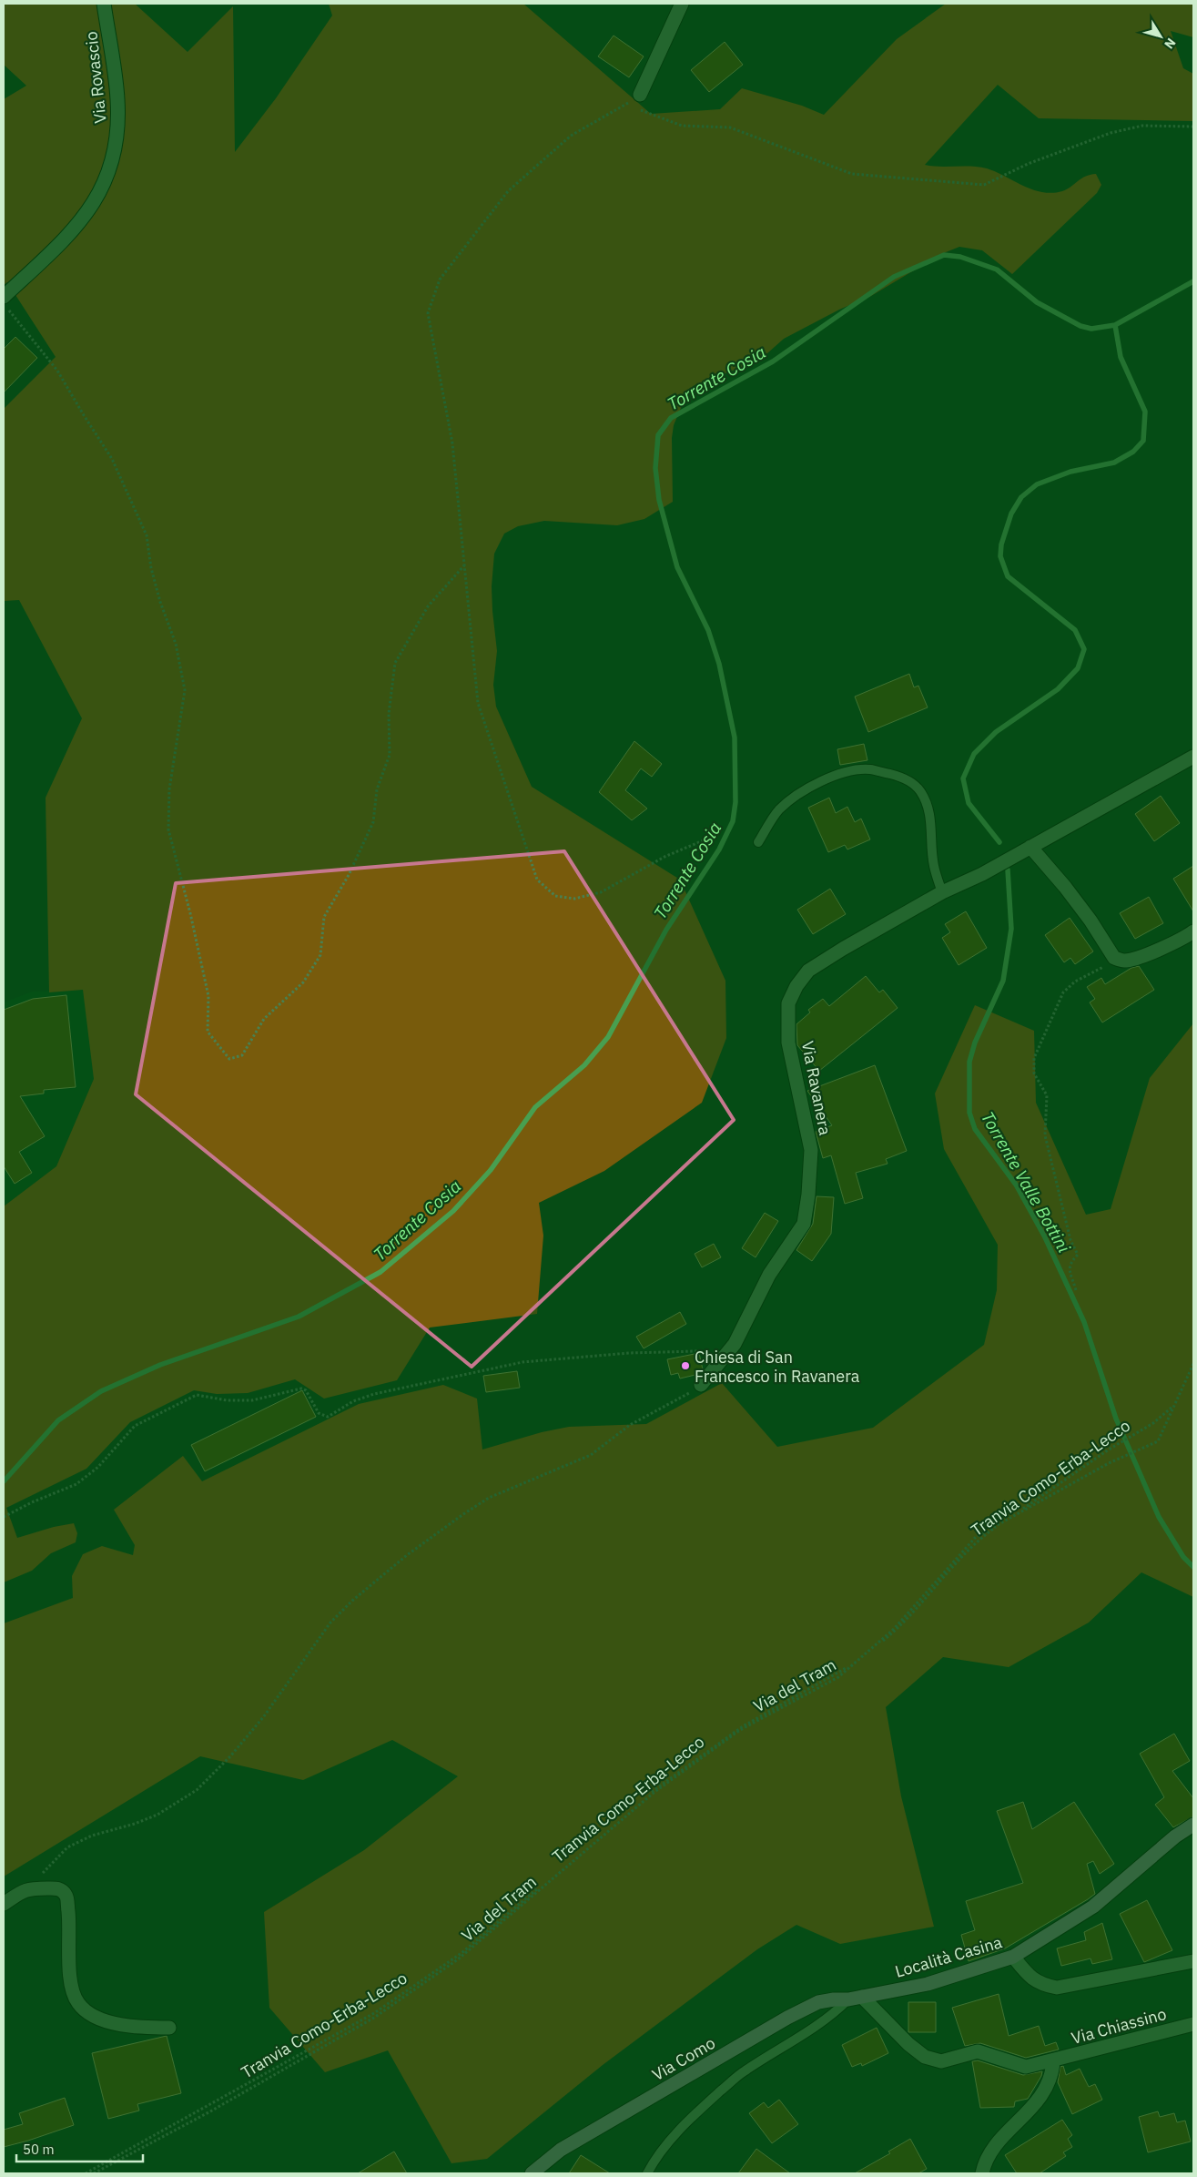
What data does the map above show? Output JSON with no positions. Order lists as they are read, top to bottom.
{
  "streets": {
    "street": [
      "Via Rovascio",
      "Via Ravanera",
      "Località Casina",
      "Via Chiassino",
      "Via Como"
    ],
    "path": ["Tranvia Como-Erba-Lecco", "Via del Tram"]
  },
  "crossings": [
    ["Tranvia Como-Erba-Lecco", "Via del Tram"],
    ["Località Casina", "Via Como"]
  ],
  "water": ["Torrente Cosia", "Torrente Valle Bottini"],
  "places": ["Chiesa di San Francesco in Ravanera"],
  "scale_bar": "50 m",
  "north": "bottom right"
}
